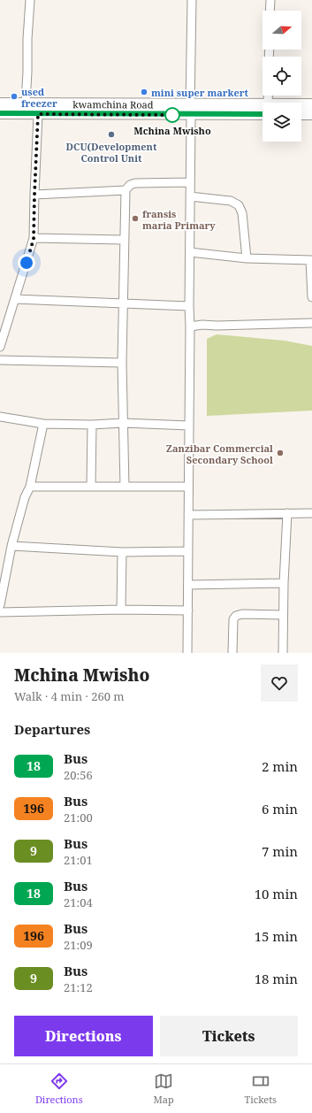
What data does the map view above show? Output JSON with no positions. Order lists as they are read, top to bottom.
{
  "streets": {
    "main road": ["kwamchina Road"]
  },
  "places": [
    "mini super markert",
    "used freezer",
    "Mchina Mwisho",
    "DCU(Development Control Unit",
    "fransis maria Primary",
    "Zanzibar Commercial Secondary School"
  ],
  "lines": ["bus line 18"],
  "north": "right",
  "page": {
    "heading": [
      ["Mchina Mwisho", "Walk · 4 min · 260 m"],
      "Departures"
    ],
    "list": [
      {
        "mark": "18",
        "name": "Bus",
        "note": "20:56",
        "value": "2 min"
      },
      {
        "mark": "196",
        "name": "Bus",
        "note": "21:00",
        "value": "6 min"
      },
      {
        "mark": "9",
        "name": "Bus",
        "note": "21:01",
        "value": "7 min"
      },
      {
        "mark": "18",
        "name": "Bus",
        "note": "21:04",
        "value": "10 min"
      },
      {
        "mark": "196",
        "name": "Bus",
        "note": "21:09",
        "value": "15 min"
      },
      {
        "mark": "9",
        "name": "Bus",
        "note": "21:12",
        "value": "18 min"
      }
    ],
    "buttons": ["Directions", "Tickets"],
    "tabs": ["Directions", "Map", "Tickets"]
  }
}
